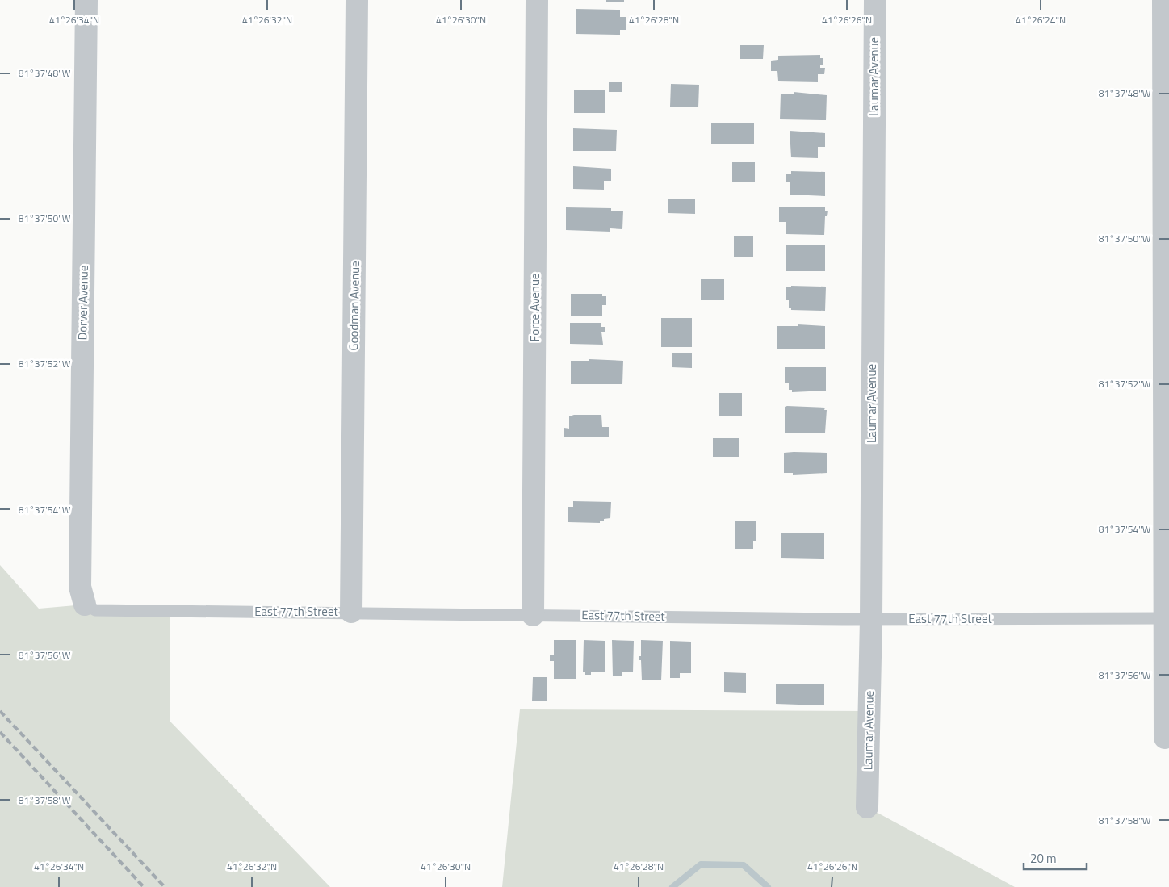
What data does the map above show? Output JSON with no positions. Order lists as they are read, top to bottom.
{
  "streets": {
    "street": [
      "Laumar Avenue",
      "Dorver Avenue",
      "Goodman Avenue",
      "Force Avenue"
    ],
    "lane": ["East 77th Street"]
  },
  "crossings": [
    ["Laumar Avenue", "East 77th Street"],
    ["Dorver Avenue", "East 77th Street"],
    ["Goodman Avenue", "East 77th Street"],
    ["Force Avenue", "East 77th Street"]
  ],
  "scale_bar": "20 m",
  "coordinates": [
    "41°26'34\"N",
    "41°26'32\"N",
    "41°26'30\"N",
    "41°26'28\"N",
    "41°26'26\"N",
    "41°26'24\"N",
    "81°37'48\"W",
    "81°37'50\"W",
    "81°37'52\"W",
    "81°37'54\"W",
    "81°37'56\"W",
    "81°37'58\"W"
  ]
}
